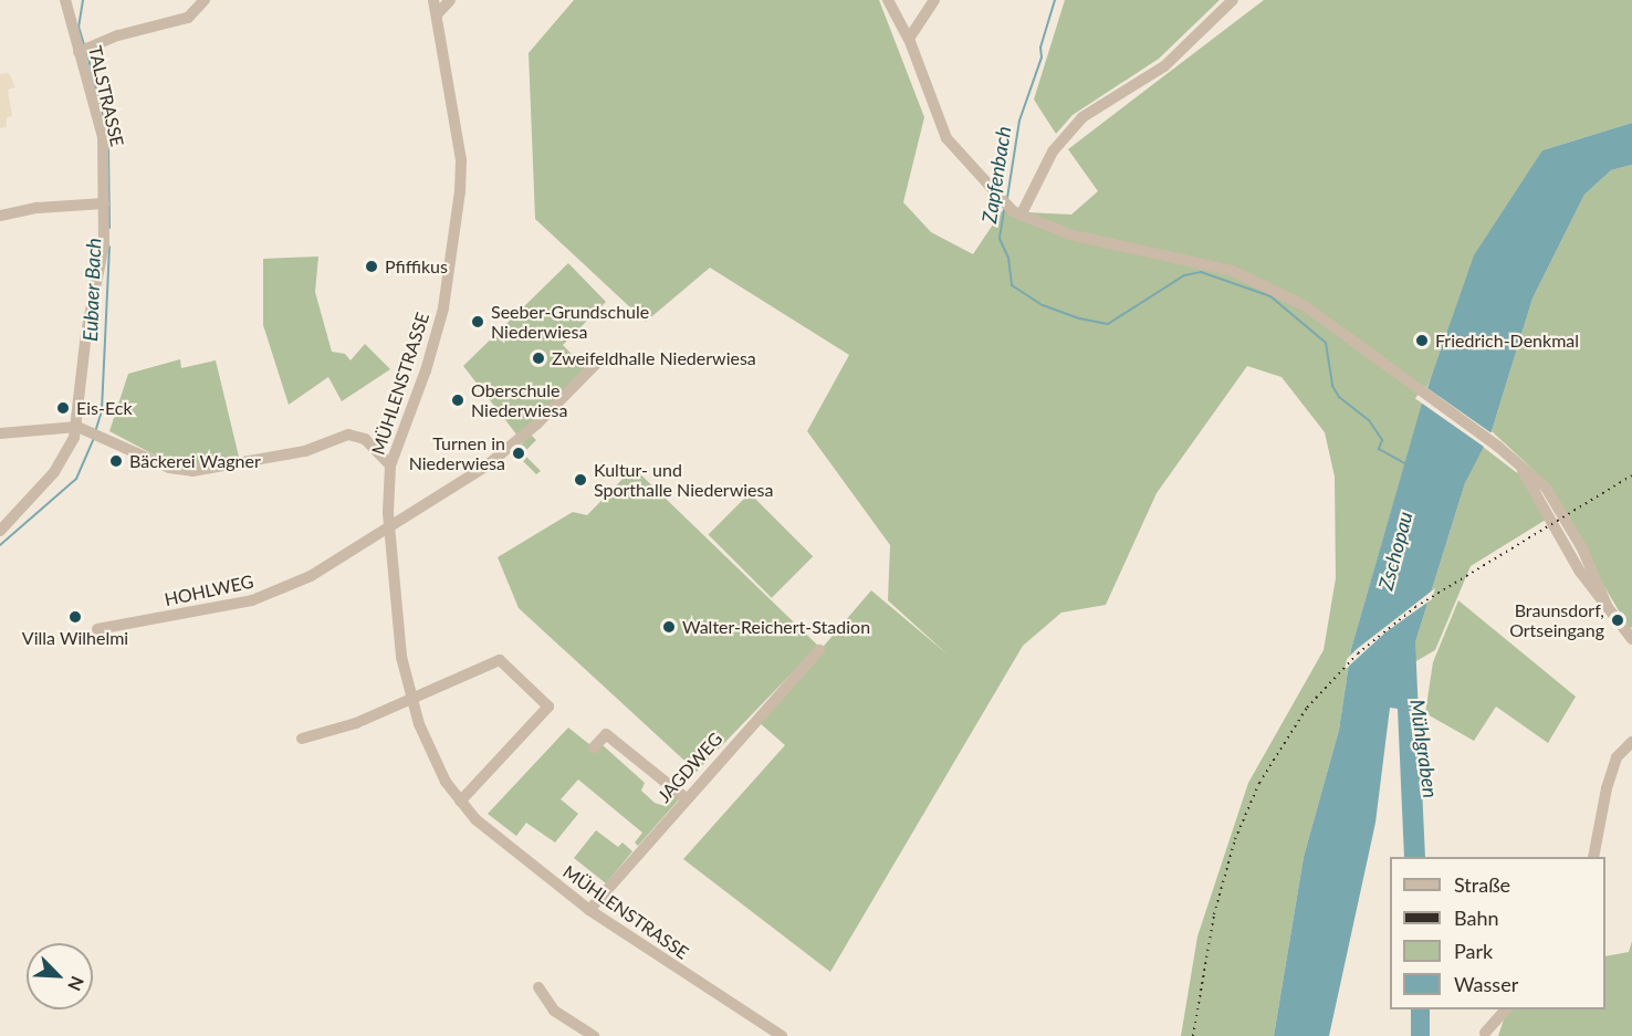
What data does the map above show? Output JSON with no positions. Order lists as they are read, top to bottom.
{
  "streets": {
    "street": [
      "TALSTRASSE",
      "MÜHLENSTRASSE",
      "HOHLWEG",
      "JAGDWEG"
    ]
  },
  "crossings": [
    ["MÜHLENSTRASSE", "HOHLWEG"],
    ["MÜHLENSTRASSE", "JAGDWEG"]
  ],
  "water": [
    "Zapfenbach",
    "Eubaer Bach",
    "Zschopau",
    "Mühlgraben"
  ],
  "places": [
    "Pfiffikus",
    "Seeber-Grundschule Niederwiesa",
    "Friedrich-Denkmal",
    "Zweifeldhalle Niederwiesa",
    "Oberschule Niederwiesa",
    "Eis-Eck",
    "Turnen in Niederwiesa",
    "Bäckerei Wagner",
    "Kultur- und Sporthalle Niederwiesa",
    "Villa Wilhelmi",
    "Braunsdorf, Ortseingang",
    "Walter-Reichert-Stadion"
  ],
  "legend": [
    "Straße",
    "Bahn",
    "Park",
    "Wasser"
  ],
  "north": "bottom right"
}
